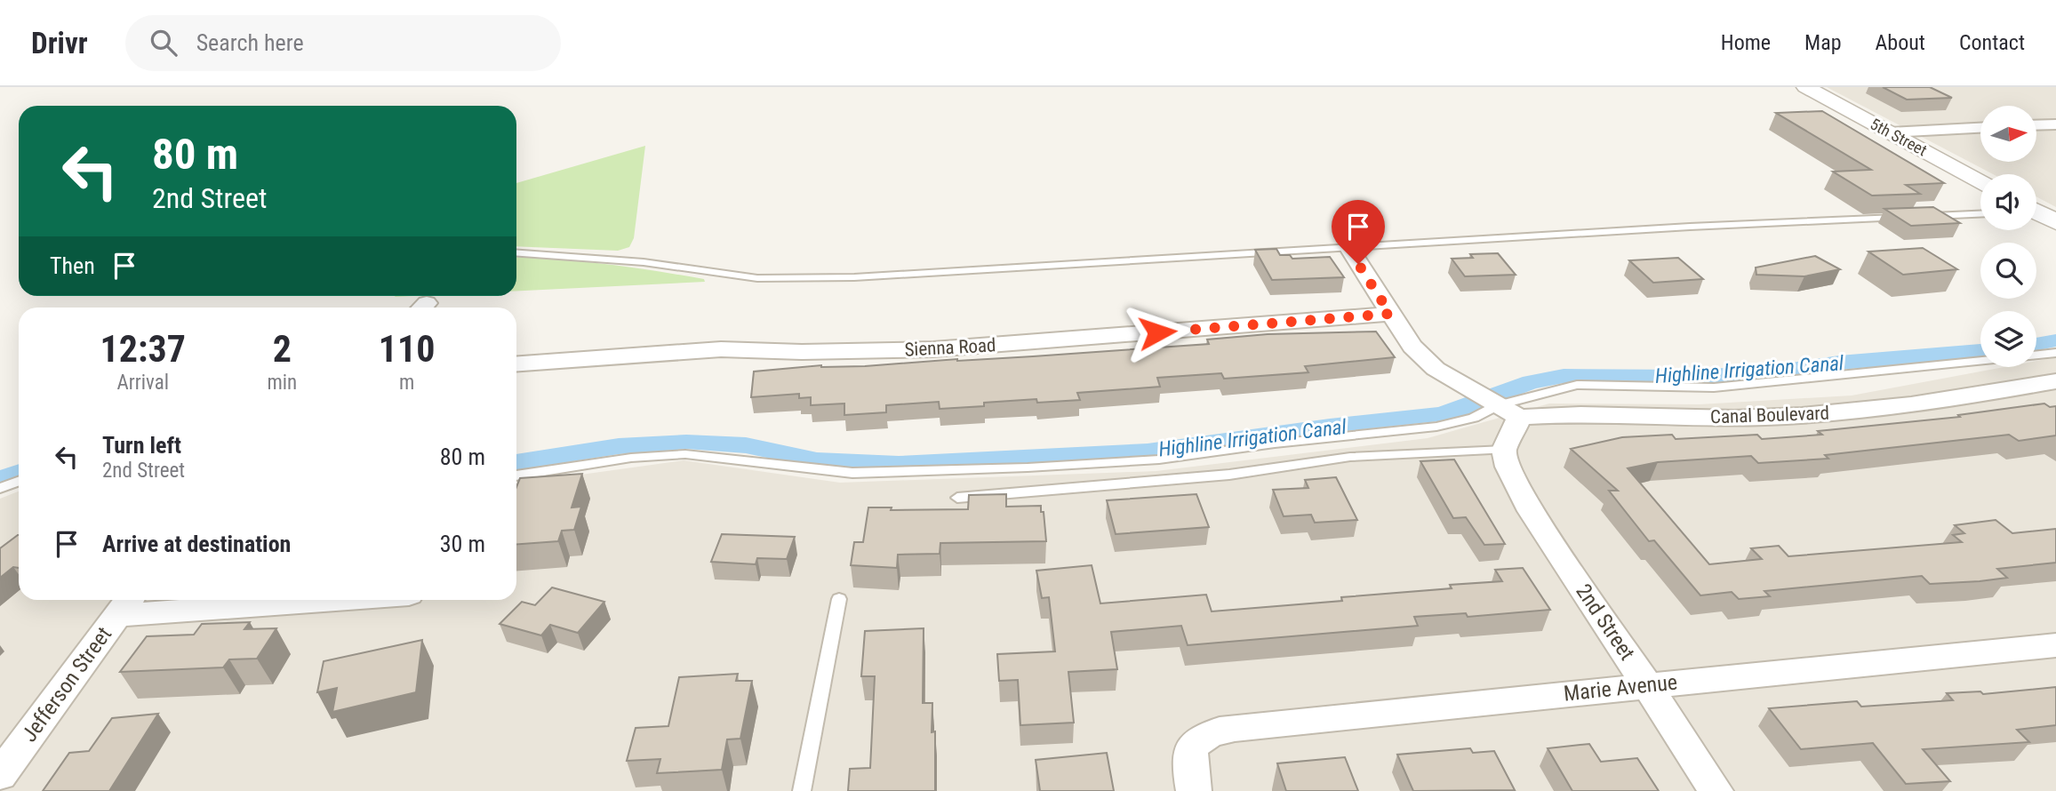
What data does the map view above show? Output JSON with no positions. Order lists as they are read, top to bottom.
{
  "streets": {
    "street": [
      "5th Street",
      "Sienna Road",
      "Canal Boulevard",
      "2nd Street",
      "Jefferson Street",
      "Marie Avenue"
    ]
  },
  "crossings": [
    ["2nd Street", "Marie Avenue"]
  ],
  "water": ["Highline Irrigation Canal"],
  "north": "right",
  "page": {
    "header": "Drivr",
    "search": "Search here",
    "nav": [
      "Home",
      "Map",
      "About",
      "Contact"
    ],
    "turn": ["80 m", "2nd Street"],
    "then": "Then",
    "eta": [
      "12:37",
      "Arrival",
      "2",
      "min",
      "110",
      "m"
    ],
    "list": [
      {
        "name": "Turn left",
        "note": "2nd Street",
        "value": "80 m"
      },
      {
        "name": "Arrive at destination",
        "value": "30 m"
      }
    ]
  }
}
